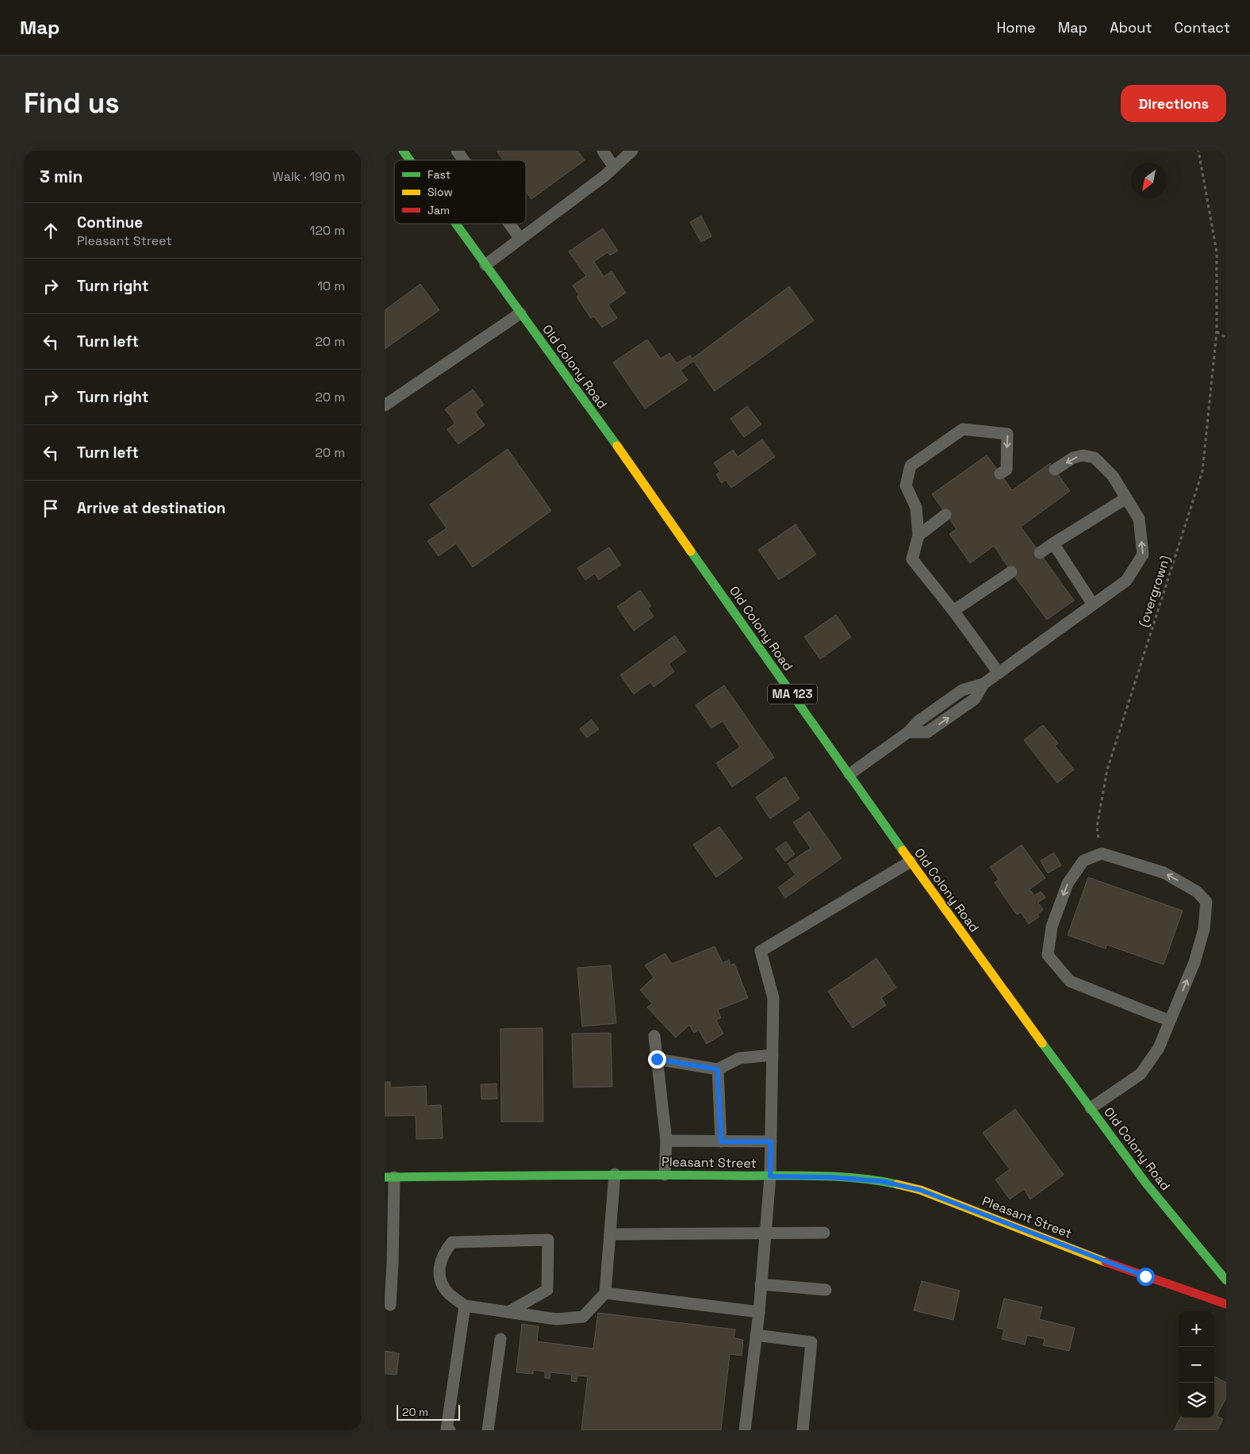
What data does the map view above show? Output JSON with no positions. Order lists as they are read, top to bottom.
{
  "streets": {
    "main road": ["Old Colony Road", "MA 123", "Pleasant Street"],
    "path": ["(overgrown)"]
  },
  "legend": ["Fast", "Slow", "Jam"],
  "scale_bar": "20 m",
  "north": "bottom left",
  "page": {
    "header": "Map",
    "nav": [
      "Home",
      "Map",
      "About",
      "Contact"
    ],
    "buttons": "Directions",
    "title": "Find us",
    "heading": ["3 min", "Walk · 190 m"],
    "list": [
      ["Continue", "Pleasant Street", "120 m"],
      ["Turn right", "10 m"],
      ["Turn left", "20 m"],
      ["Turn right", "20 m"],
      ["Turn left", "20 m"],
      "Arrive at destination"
    ],
    "map_buttons": ["+", "−"],
    "scale": "20 m"
  }
}
